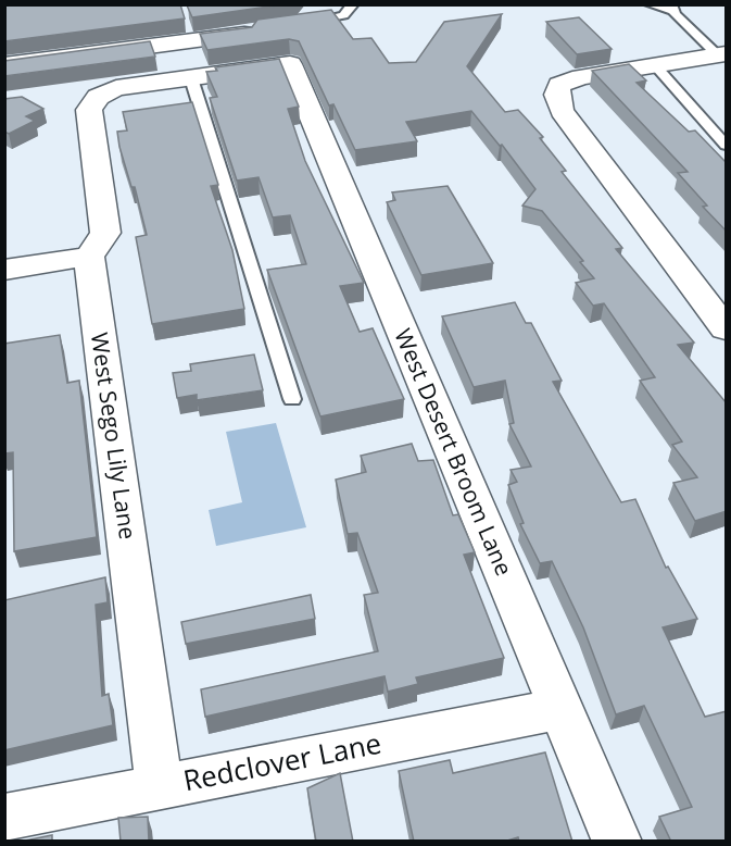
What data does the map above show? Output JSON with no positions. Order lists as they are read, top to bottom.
{
  "streets": {
    "street": ["West Sego Lily Lane", "West Desert Broom Lane", "Redclover Lane"]
  },
  "crossings": [
    ["West Sego Lily Lane", "Redclover Lane"],
    ["West Desert Broom Lane", "Redclover Lane"]
  ]
}
